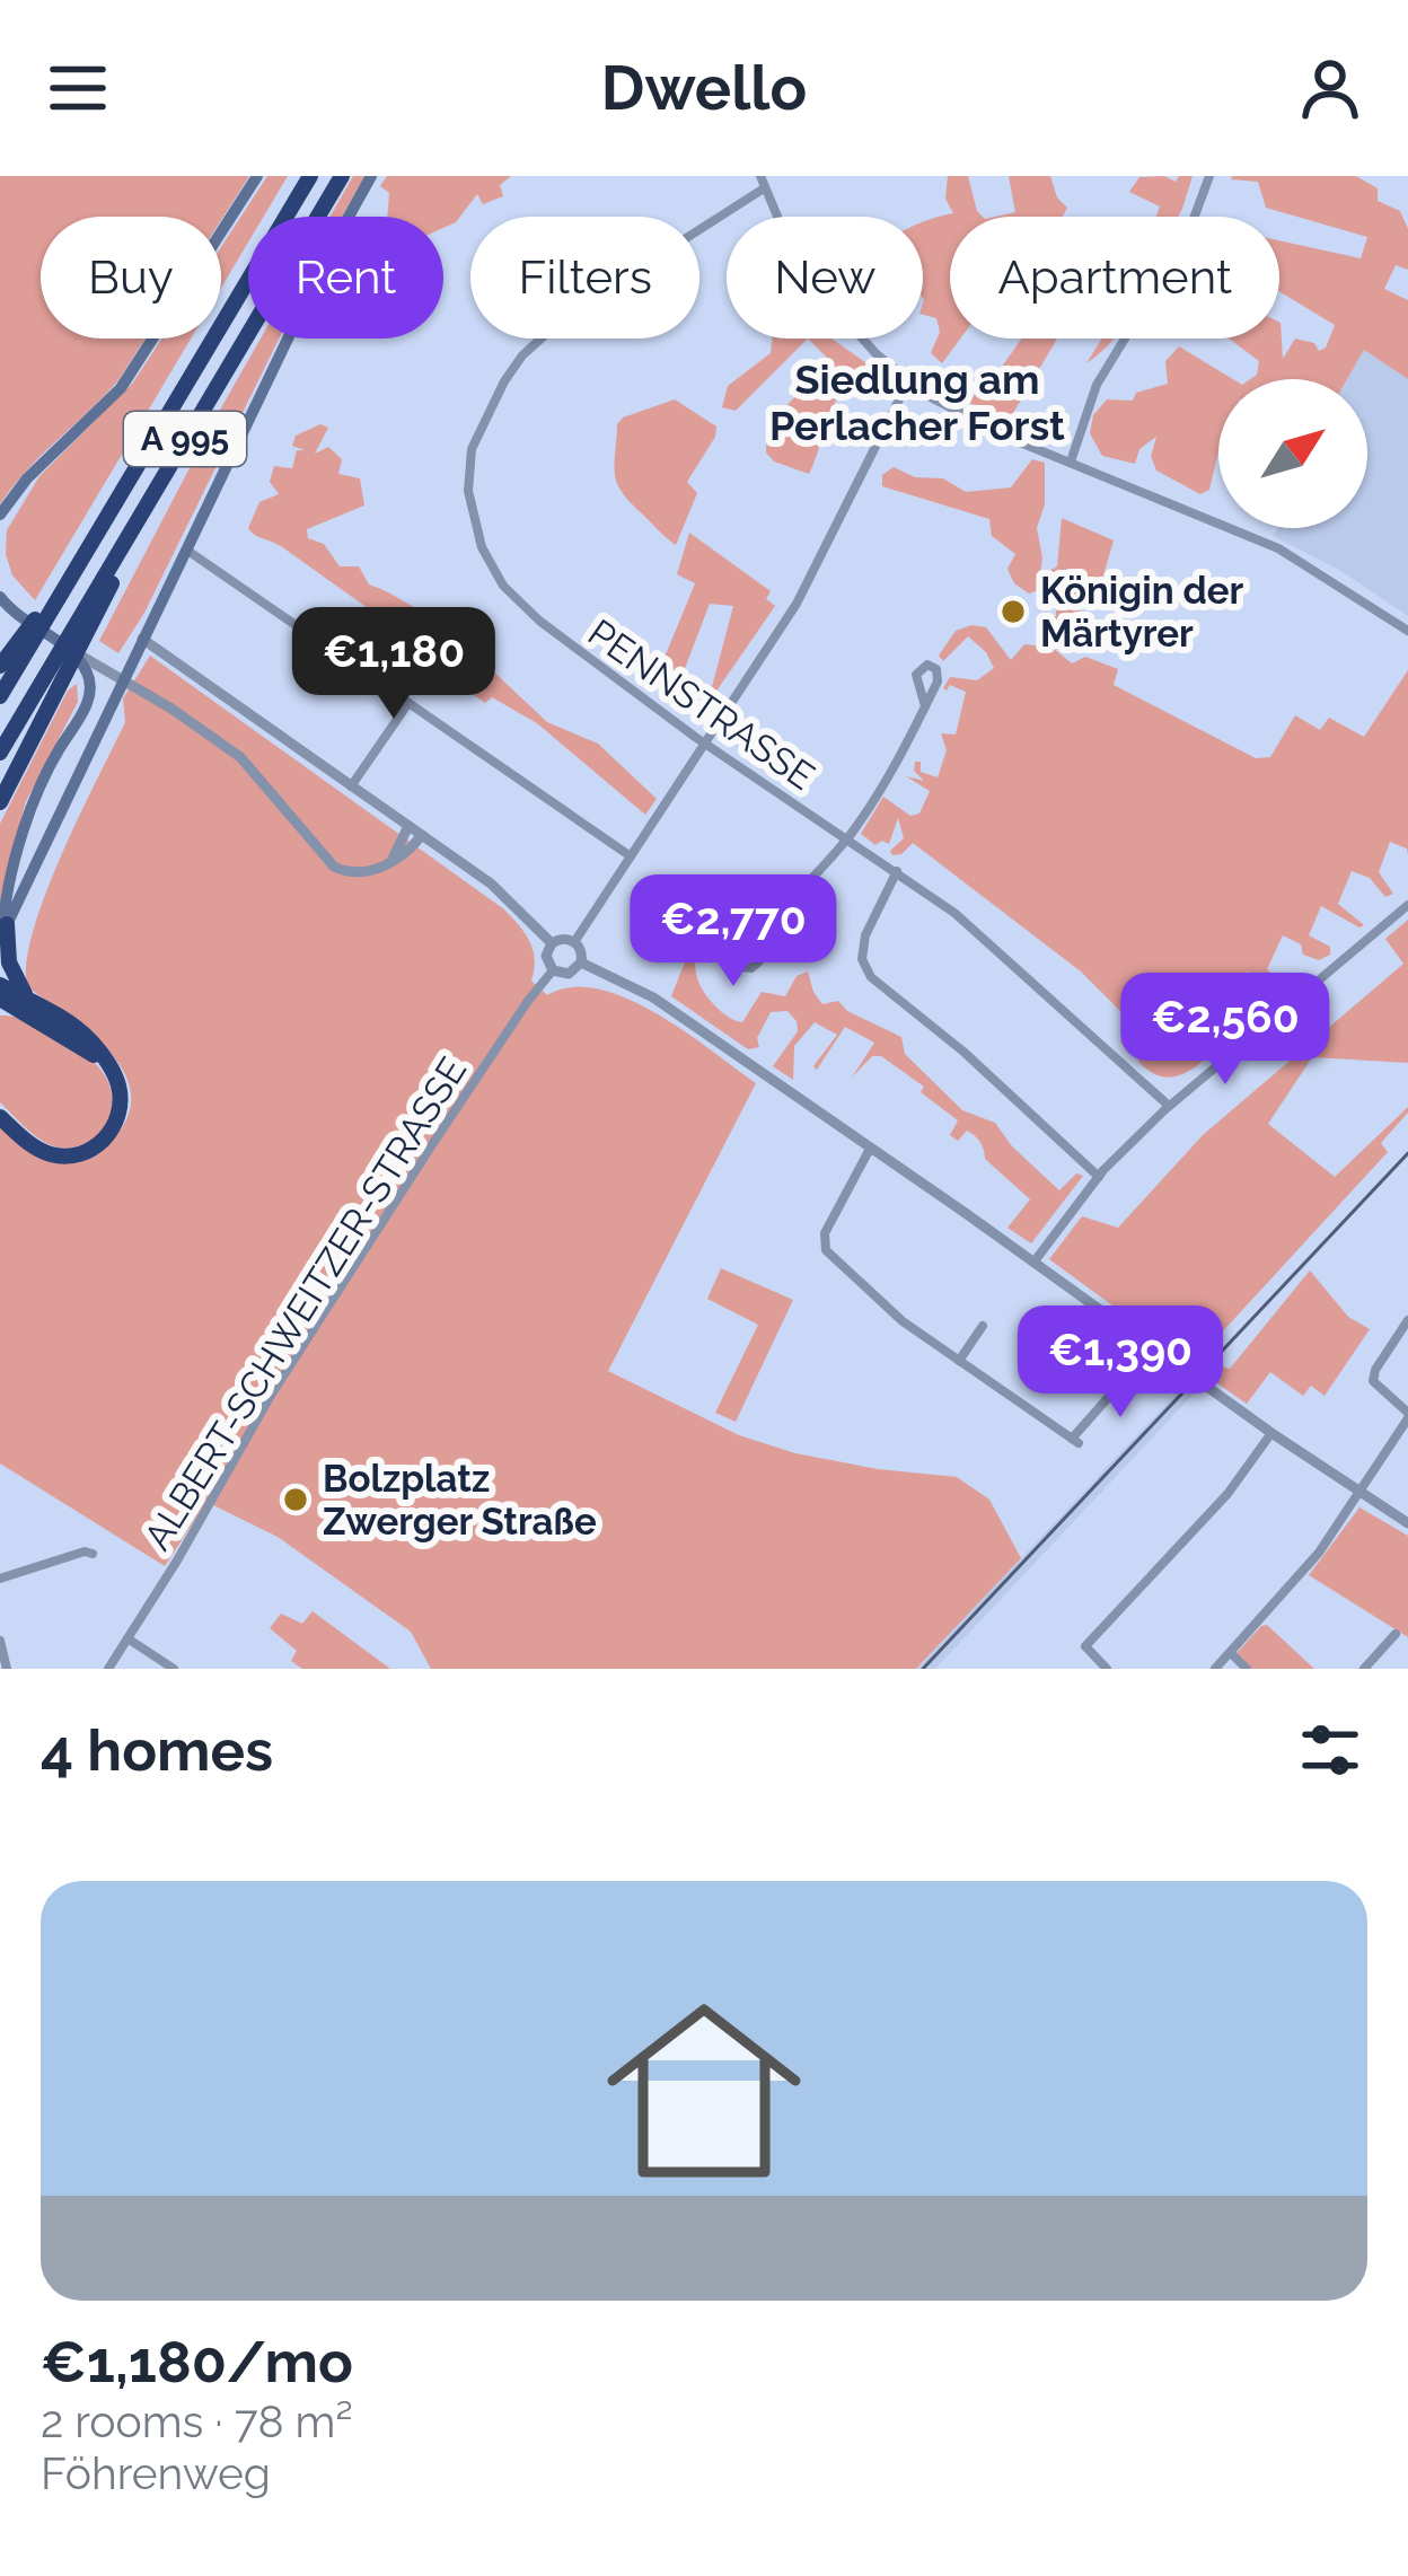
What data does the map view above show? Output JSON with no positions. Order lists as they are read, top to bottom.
{
  "streets": {
    "highway": ["A 995"],
    "street": ["PENNSTRASSE", "ALBERT-SCHWEITZER-STRASSE"]
  },
  "districts": ["Siedlung am Perlacher Forst"],
  "places": ["Königin der Märtyrer", "Bolzplatz Zwerger Straße"],
  "north": "top right",
  "page": {
    "header": "Dwello",
    "chip": [
      "Buy",
      "Rent",
      "Filters",
      "New",
      "Apartment"
    ],
    "price": [
      "€1,180",
      "€2,770",
      "€2,560",
      "€1,390"
    ],
    "heading": "4 homes",
    "list": [
      {
        "name": "€1,180/mo",
        "note": "2 rooms · 78 m² · Föhrenweg"
      }
    ]
  }
}
